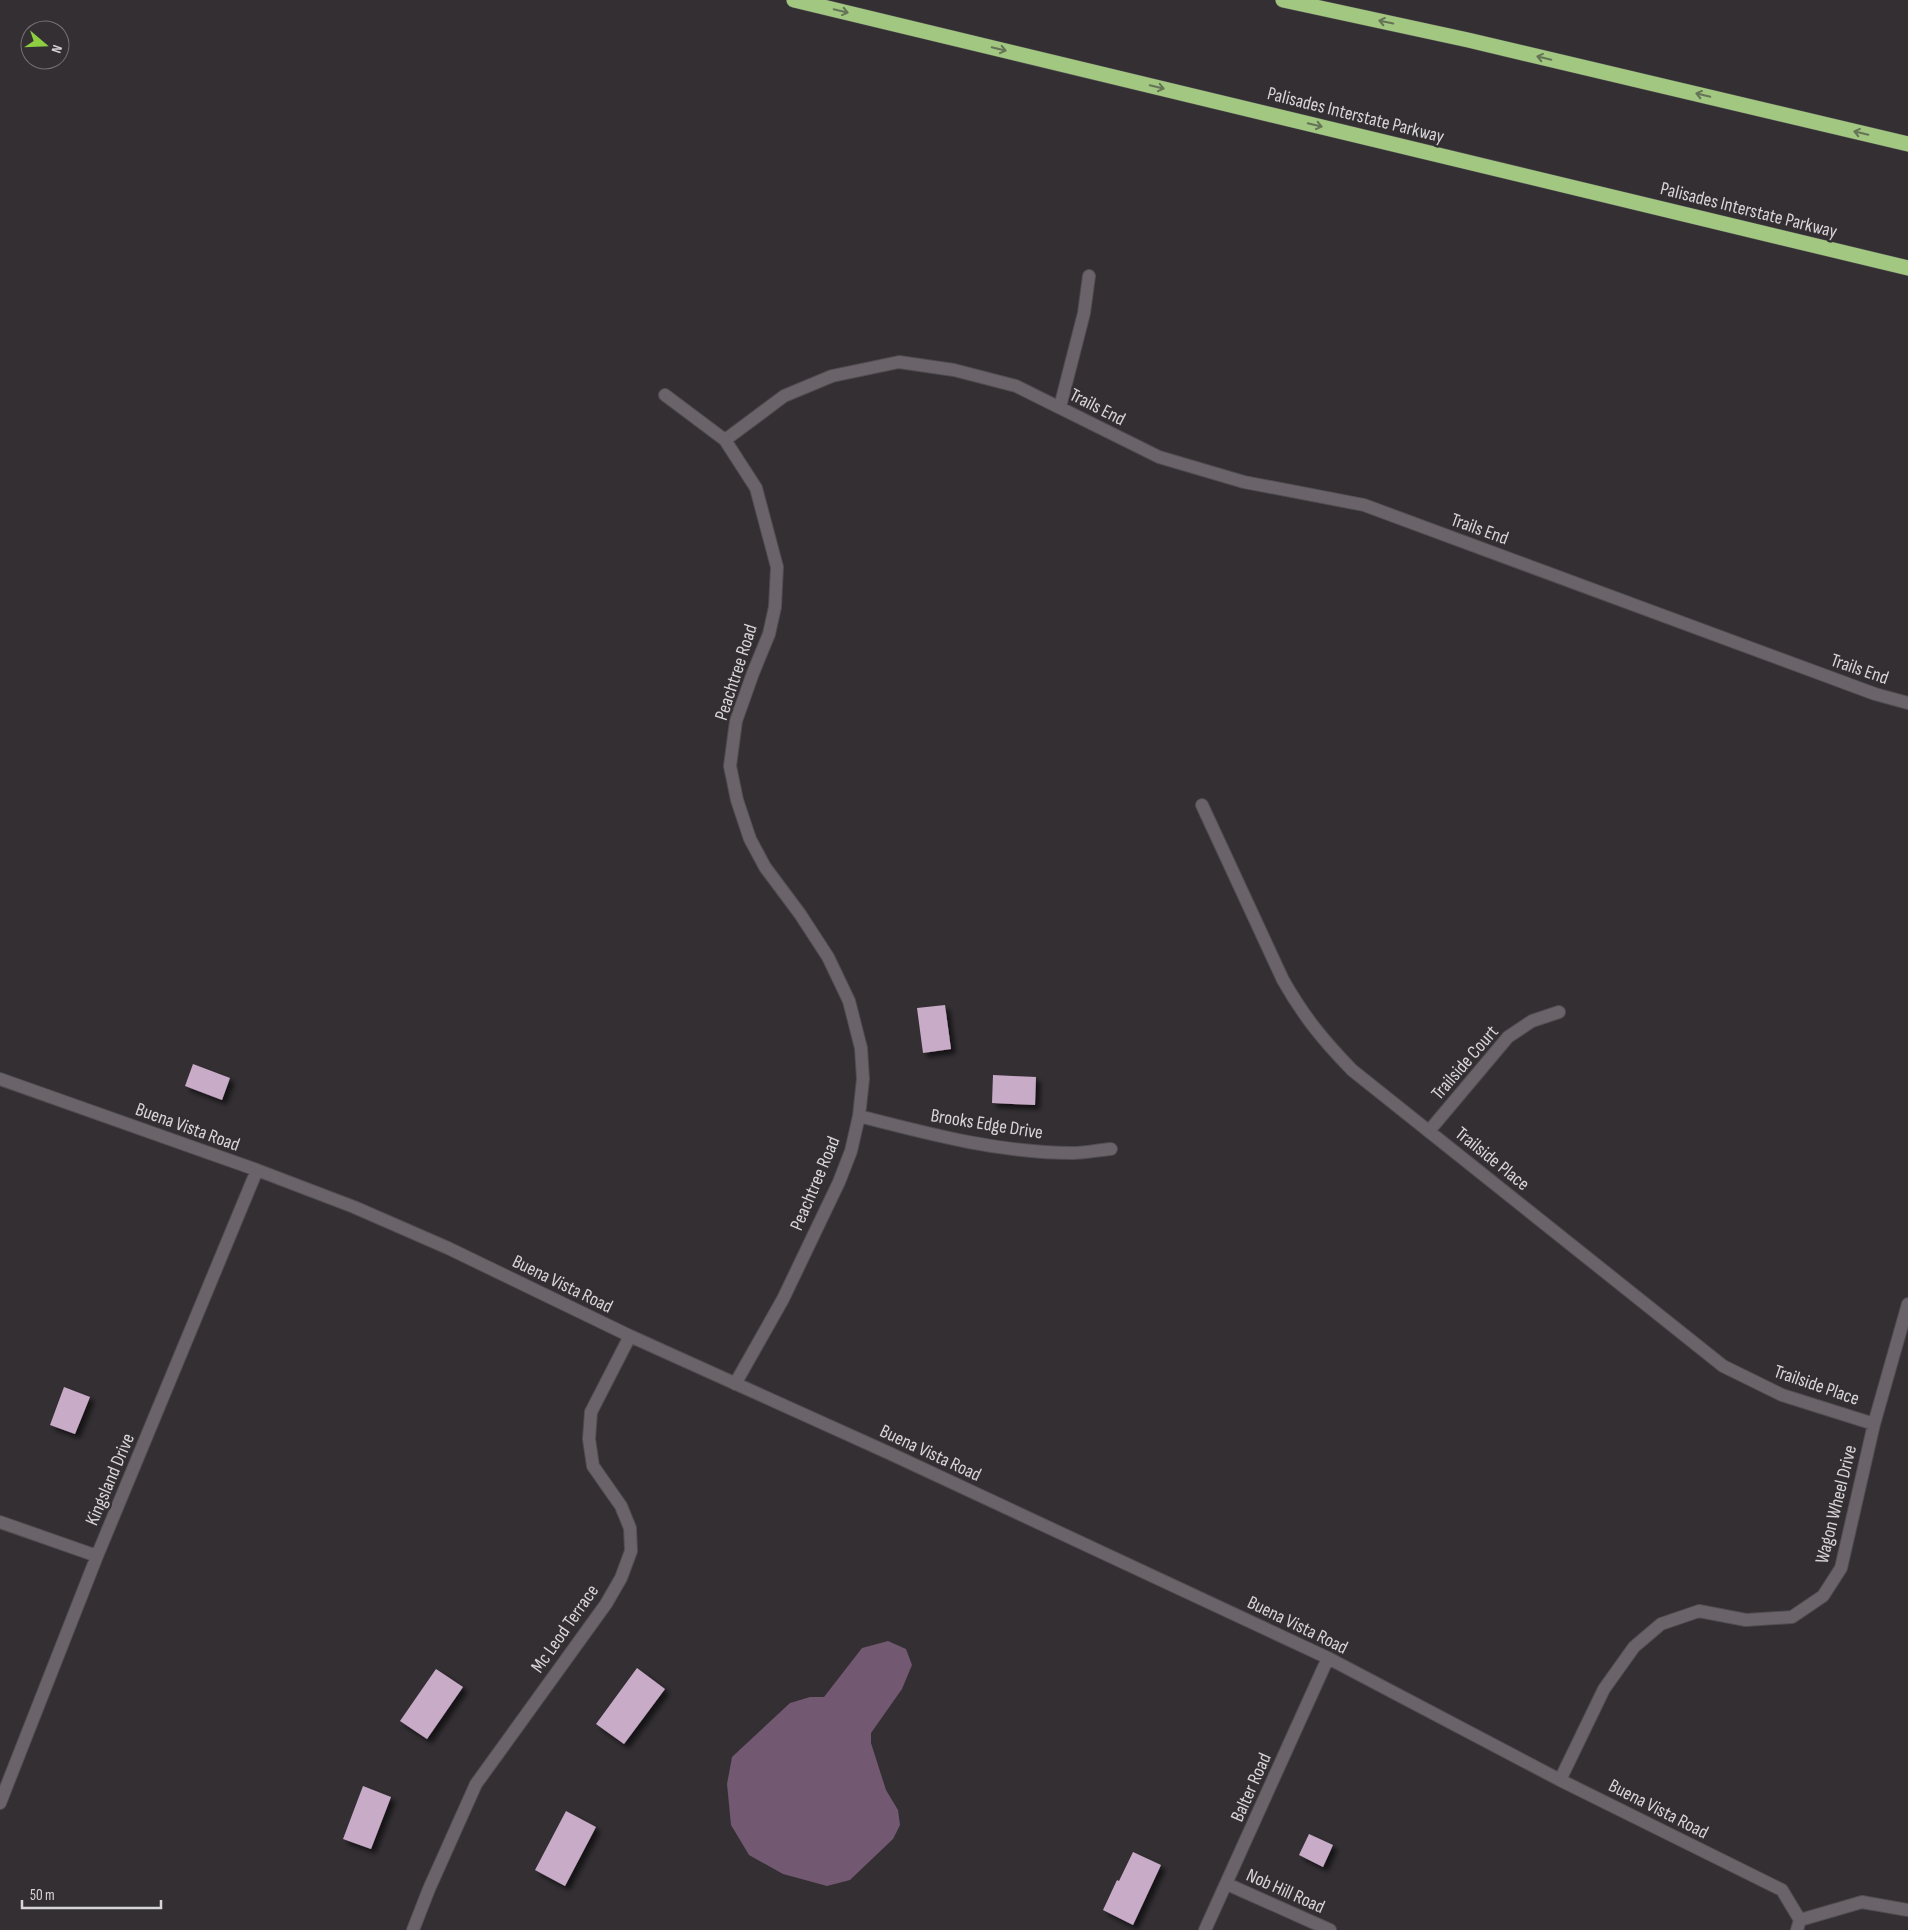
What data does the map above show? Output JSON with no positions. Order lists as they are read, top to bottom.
{
  "streets": {
    "highway": ["Palisades Interstate Parkway"],
    "street": [
      "Trails End",
      "Peachtree Road",
      "Trailside Court",
      "Brooks Edge Drive",
      "Buena Vista Road",
      "Trailside Place",
      "Kingsland Drive",
      "Wagon Wheel Drive",
      "Mc Leod Terrace",
      "Balter Road",
      "Nob Hill Road"
    ]
  },
  "crossings": [
    ["Trails End", "Peachtree Road"],
    ["Peachtree Road", "Brooks Edge Drive"],
    ["Peachtree Road", "Buena Vista Road"],
    ["Trailside Court", "Trailside Place"],
    ["Buena Vista Road", "Kingsland Drive"],
    ["Buena Vista Road", "Wagon Wheel Drive"],
    ["Buena Vista Road", "Mc Leod Terrace"],
    ["Buena Vista Road", "Balter Road"],
    ["Trailside Place", "Wagon Wheel Drive"],
    ["Balter Road", "Nob Hill Road"]
  ],
  "scale_bar": "50 m",
  "north": "right"
}
